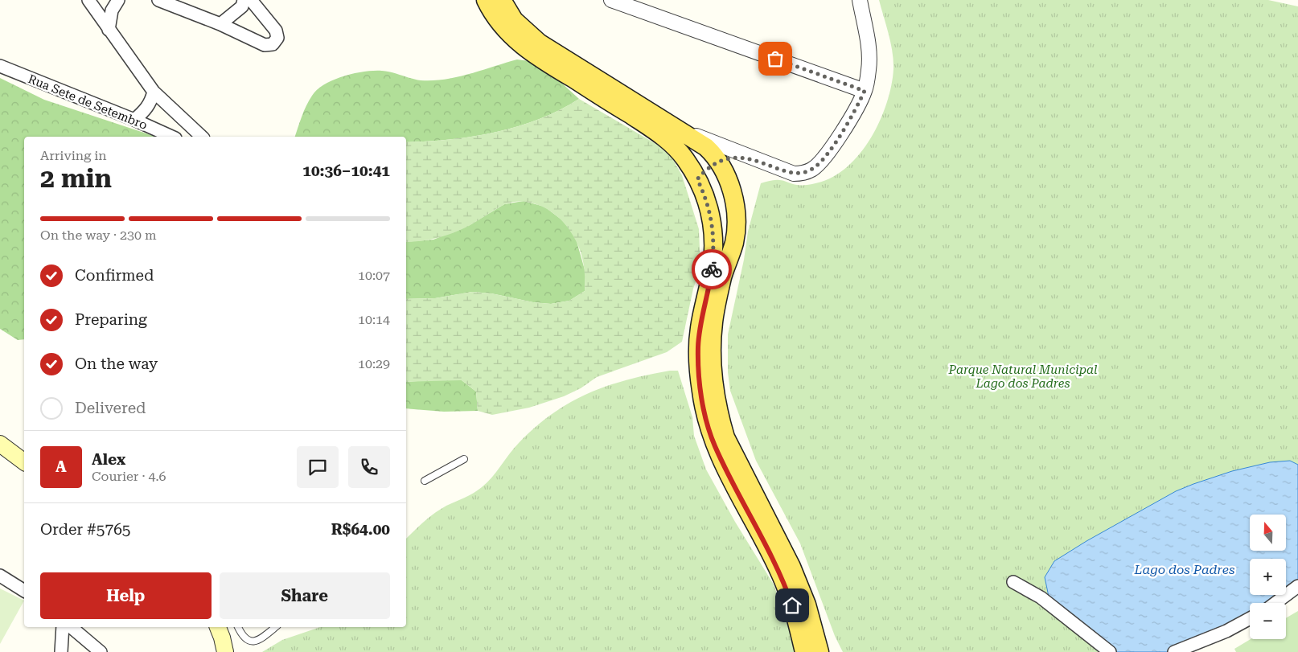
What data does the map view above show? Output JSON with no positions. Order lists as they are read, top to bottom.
{
  "streets": {
    "street": ["Rua Sete de Setembro"]
  },
  "water": ["Lago dos Padres"],
  "parks": ["Parque Natural Municipal Lago dos Padres"],
  "north": "top",
  "page": {
    "heading": ["2 min", "Arriving in", "10:36–10:41"],
    "panel": [
      "Alex",
      "Courier · 4.6",
      "Order #5765",
      "R$64.00"
    ],
    "bar": "On the way · 230 m",
    "list": [
      ["Confirmed", "10:07"],
      ["Preparing", "10:14"],
      ["On the way", "10:29"],
      "Delivered"
    ],
    "round": "A",
    "map_buttons": ["+", "−"],
    "buttons": ["Help", "Share"]
  }
}
